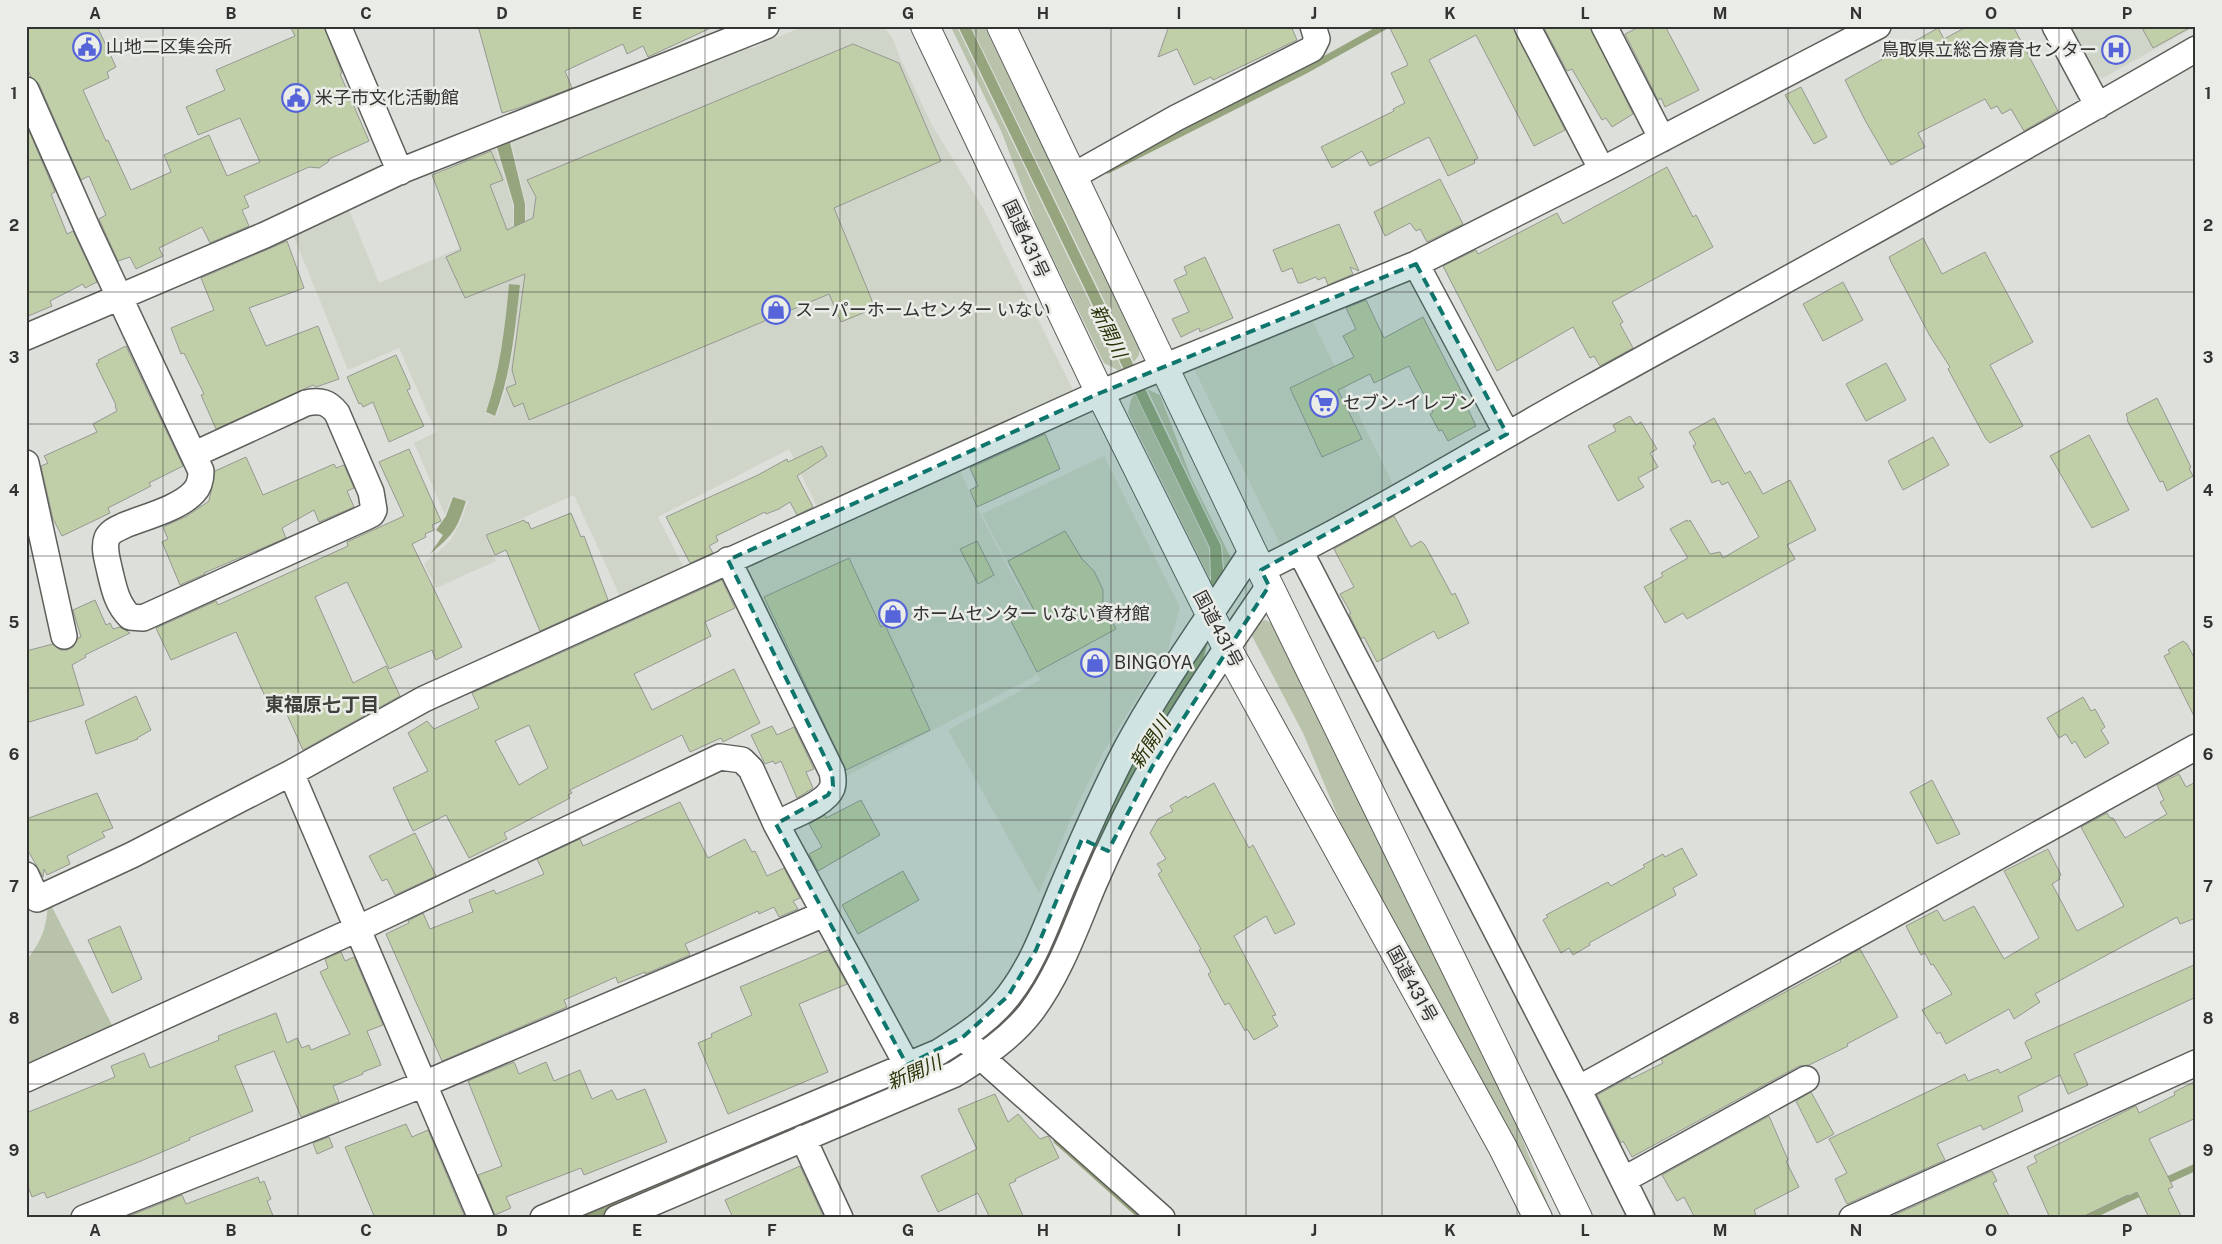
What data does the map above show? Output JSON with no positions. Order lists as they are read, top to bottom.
{
  "streets": {
    "highway": ["国道431号"]
  },
  "districts": ["東福原七丁目"],
  "water": ["新開川"],
  "places": {
    "public building": ["山地二区集会所", "米子市文化活動館"],
    "hospital": ["鳥取県立総合療育センター"],
    "shop": ["スーパーホームセンター いない", "ホームセンター いない資材館", "BINGOYA"],
    "supermarket": ["セブン-イレブン"]
  },
  "grid": {
    "columns": [
      "A",
      "B",
      "C",
      "D",
      "E",
      "F",
      "G",
      "H",
      "I",
      "J",
      "K",
      "L",
      "M",
      "N",
      "O",
      "P"
    ],
    "rows": [
      "1",
      "2",
      "3",
      "4",
      "5",
      "6",
      "7",
      "8",
      "9"
    ]
  }
}
